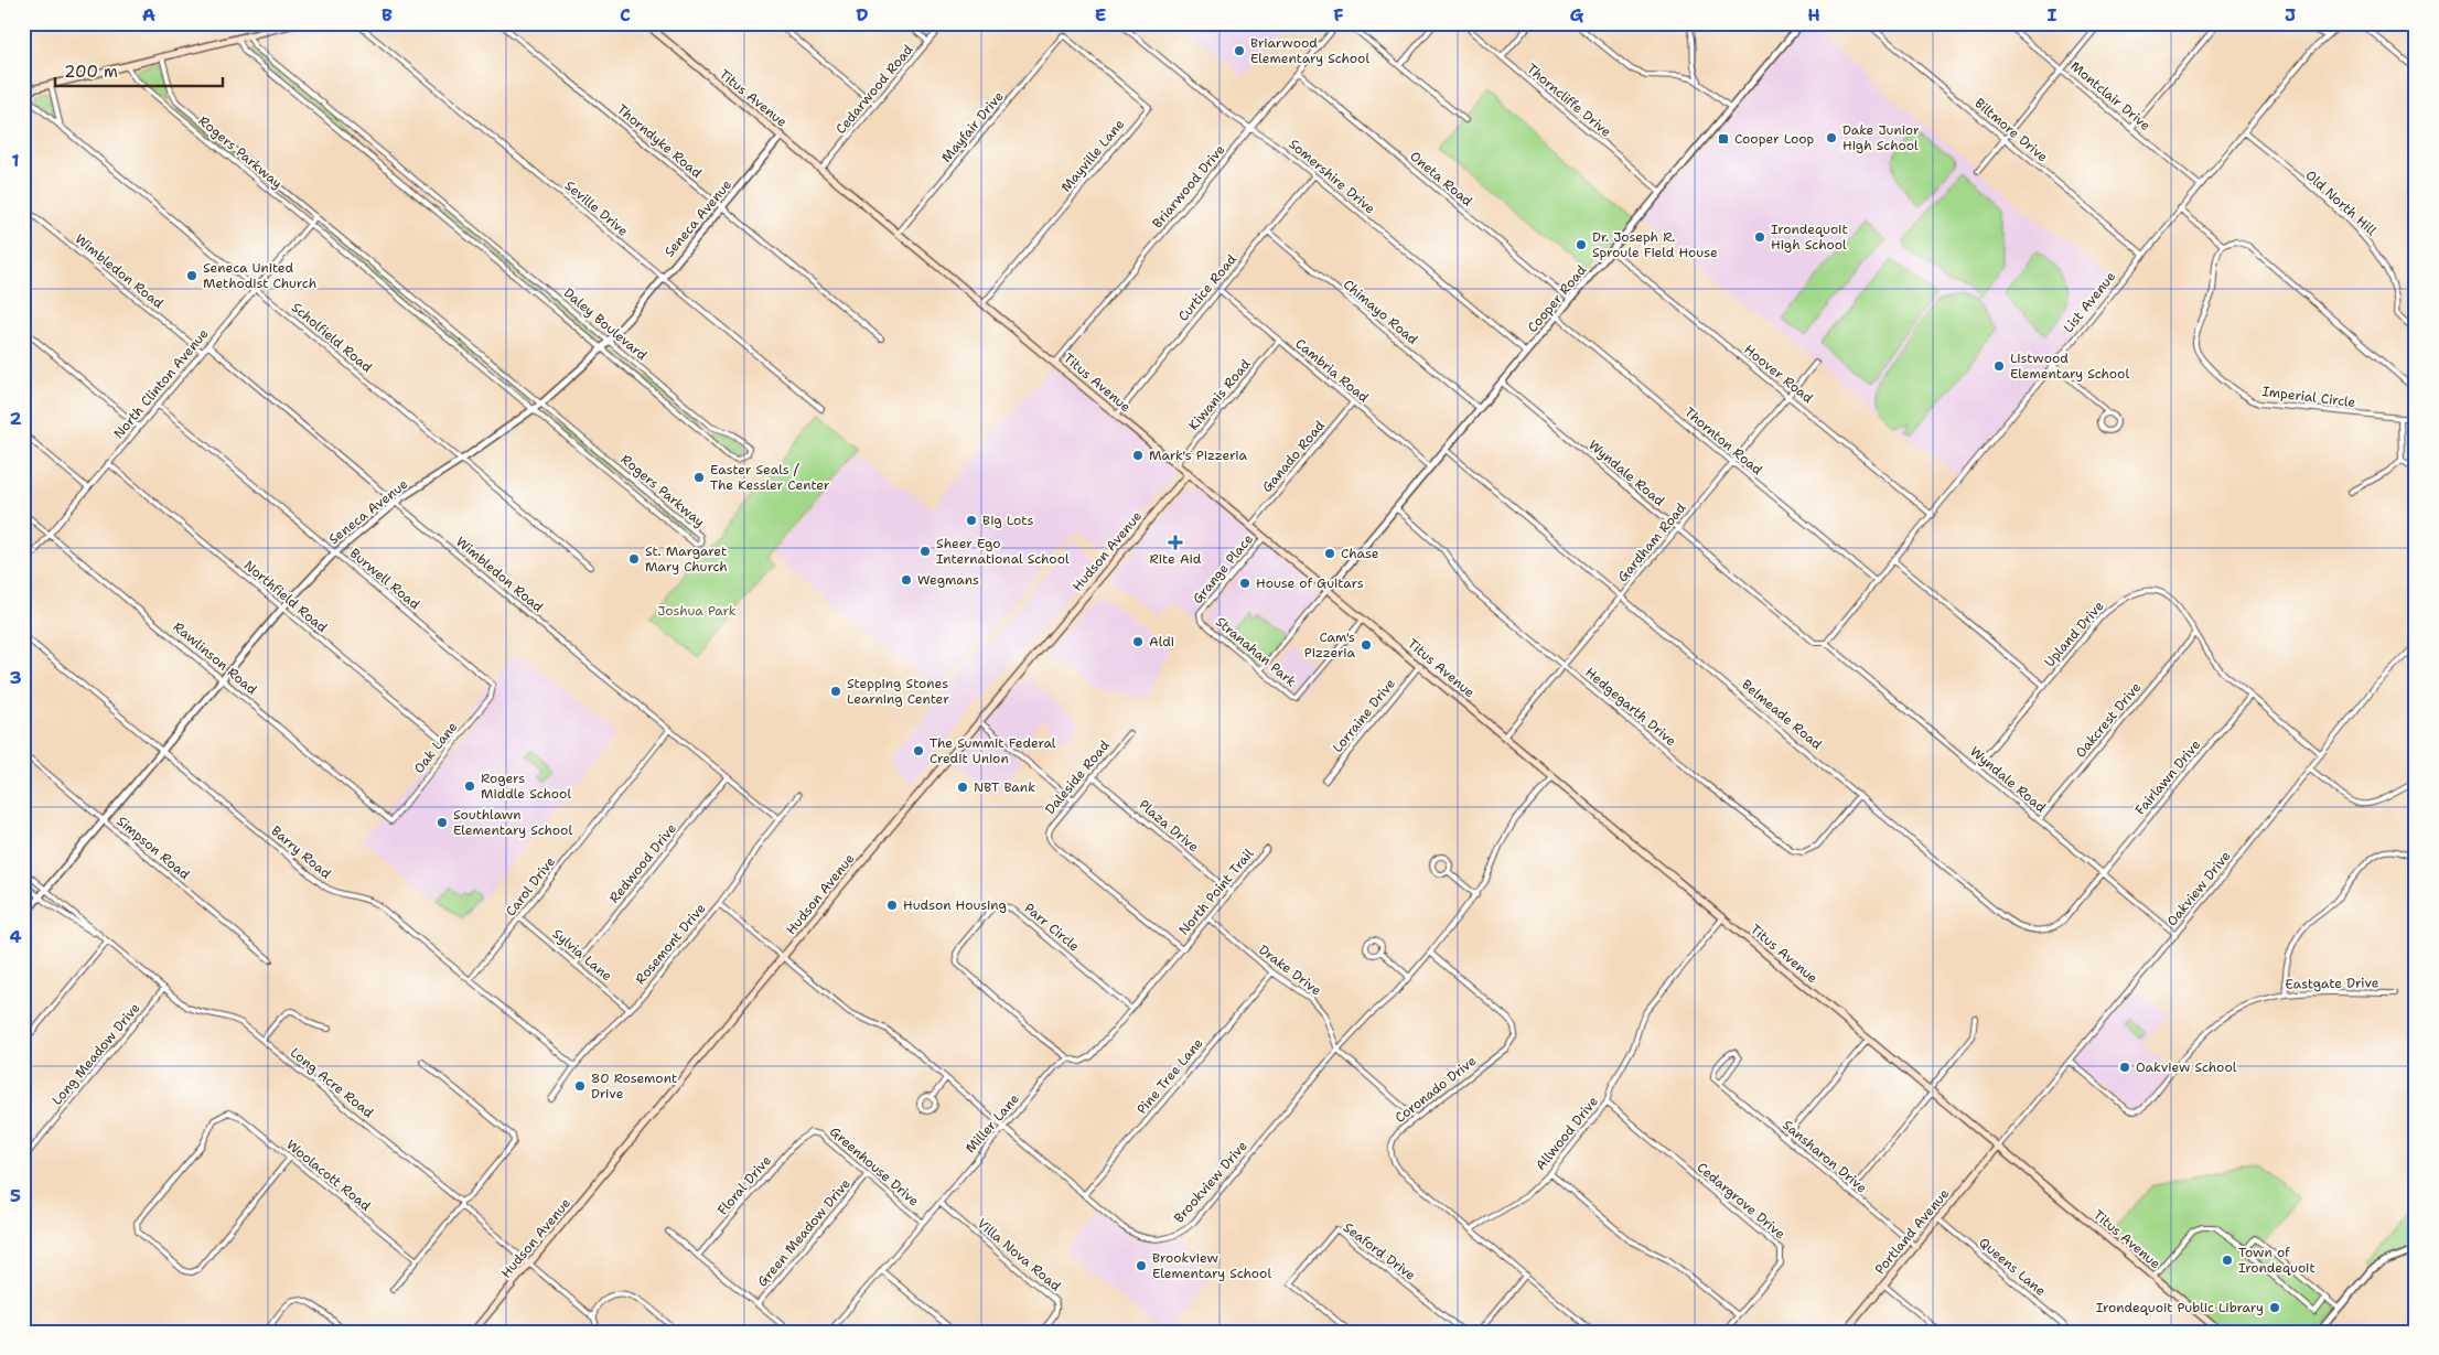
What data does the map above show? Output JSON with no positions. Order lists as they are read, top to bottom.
{
  "streets": {
    "main road": ["Titus Avenue", "Hudson Avenue", "Portland Avenue"],
    "street": [
      "Cedarwood Road",
      "Montclair Drive",
      "Thorncliffe Drive",
      "Mayfair Drive",
      "Biltmore Drive",
      "Thorndyke Road",
      "Rogers Parkway",
      "Mayville Lane",
      "Somershire Drive",
      "Oneta Road",
      "Briarwood Drive",
      "Old North Hill",
      "Seville Drive",
      "Seneca Avenue",
      "Wimbledon Road",
      "Curtice Road",
      "Cooper Road",
      "List Avenue",
      "Chimayo Road",
      "Daley Boulevard",
      "Scholfield Road",
      "Cambria Road",
      "Hoover Road",
      "North Clinton Avenue",
      "Kiwanis Road",
      "Imperial Circle",
      "Thornton Road",
      "Ganado Road",
      "Wyndale Road",
      "Gardham Road",
      "Grange Place",
      "Burwell Road",
      "Northfield Road",
      "Upland Drive",
      "Stranahan Park",
      "Rawlinson Road",
      "Hedgegarth Drive",
      "Belmeade Road",
      "Lorraine Drive",
      "Oakcrest Drive",
      "Oak Lane",
      "Daleside Road",
      "Fairlawn Drive",
      "Plaza Drive",
      "Simpson Road",
      "Barry Road",
      "Redwood Drive",
      "Carol Drive",
      "Oakview Drive",
      "North Point Trail",
      "Parr Circle",
      "Rosemont Drive",
      "Sylvia Lane",
      "Drake Drive",
      "Eastgate Drive",
      "Long Meadow Drive",
      "Pine Tree Lane",
      "Long Acre Road",
      "Coronado Drive",
      "Miller Lane",
      "Allwood Drive",
      "Sansharon Drive",
      "Greenhouse Drive",
      "Woolacott Road",
      "Brookview Drive",
      "Floral Drive",
      "Cedargrove Drive",
      "Green Meadow Drive",
      "Seaford Drive",
      "Villa Nova Road",
      "Queens Lane"
    ]
  },
  "crossings": [
    ["Cedarwood Road", "Titus Avenue"],
    ["Montclair Drive", "List Avenue"],
    ["Titus Avenue", "Mayfair Drive"],
    ["Titus Avenue", "Mayville Lane"],
    ["Titus Avenue", "Briarwood Drive"],
    ["Titus Avenue", "Seneca Avenue"],
    ["Titus Avenue", "Curtice Road"],
    ["Titus Avenue", "Cooper Road"],
    ["Titus Avenue", "Kiwanis Road"],
    ["Titus Avenue", "Ganado Road"],
    ["Titus Avenue", "Gardham Road"],
    ["Titus Avenue", "Hudson Avenue"],
    ["Titus Avenue", "Grange Place"],
    ["Titus Avenue", "Stranahan Park"],
    ["Titus Avenue", "Lorraine Drive"],
    ["Titus Avenue", "Oakview Drive"],
    ["Titus Avenue", "Allwood Drive"],
    ["Titus Avenue", "Brookview Drive"],
    ["Titus Avenue", "Portland Avenue"],
    ["Thorncliffe Drive", "Cooper Road"],
    ["Mayfair Drive", "Mayville Lane"],
    ["Biltmore Drive", "List Avenue"],
    ["Thorndyke Road", "Seneca Avenue"],
    ["Rogers Parkway", "Seneca Avenue"],
    ["Rogers Parkway", "North Clinton Avenue"],
    ["Somershire Drive", "Briarwood Drive"],
    ["Somershire Drive", "Curtice Road"],
    ["Somershire Drive", "Cooper Road"],
    ["Oneta Road", "Briarwood Drive"],
    ["Oneta Road", "Cooper Road"],
    ["Old North Hill", "List Avenue"],
    ["Seville Drive", "Seneca Avenue"],
    ["Seneca Avenue", "Wimbledon Road"],
    ["Seneca Avenue", "Daley Boulevard"],
    ["Seneca Avenue", "Scholfield Road"],
    ["Seneca Avenue", "Burwell Road"],
    ["Seneca Avenue", "Northfield Road"],
    ["Seneca Avenue", "Rawlinson Road"],
    ["Seneca Avenue", "Simpson Road"],
    ["Seneca Avenue", "Barry Road"],
    ["Seneca Avenue", "Long Acre Road"],
    ["Wimbledon Road", "North Clinton Avenue"],
    ["Wimbledon Road", "Redwood Drive"],
    ["Wimbledon Road", "Carol Drive"],
    ["Wimbledon Road", "Rosemont Drive"],
    ["Curtice Road", "Chimayo Road"],
    ["Curtice Road", "Cambria Road"],
    ["Cooper Road", "Chimayo Road"],
    ["Cooper Road", "Cambria Road"],
    ["Cooper Road", "Hoover Road"],
    ["Cooper Road", "Thornton Road"],
    ["Cooper Road", "Wyndale Road"],
    ["Cooper Road", "Hedgegarth Drive"],
    ["Cooper Road", "Belmeade Road"],
    ["List Avenue", "Hoover Road"],
    ["List Avenue", "Thornton Road"],
    ["List Avenue", "Wyndale Road"],
    ["Scholfield Road", "North Clinton Avenue"],
    ["Cambria Road", "Kiwanis Road"],
    ["Cambria Road", "Ganado Road"],
    ["Hoover Road", "Gardham Road"],
    ["North Clinton Avenue", "Burwell Road"],
    ["North Clinton Avenue", "Northfield Road"],
    ["North Clinton Avenue", "Rawlinson Road"],
    ["Thornton Road", "Gardham Road"],
    ["Wyndale Road", "Gardham Road"],
    ["Wyndale Road", "Upland Drive"],
    ["Wyndale Road", "Belmeade Road"],
    ["Wyndale Road", "Oakcrest Drive"],
    ["Wyndale Road", "Fairlawn Drive"],
    ["Wyndale Road", "Oakview Drive"],
    ["Gardham Road", "Hedgegarth Drive"],
    ["Gardham Road", "Belmeade Road"],
    ["Hudson Avenue", "Long Acre Road"],
    ["Hudson Avenue", "Brookview Drive"],
    ["Grange Place", "Stranahan Park"],
    ["Burwell Road", "Oak Lane"],
    ["Northfield Road", "Oak Lane"],
    ["Upland Drive", "Oakcrest Drive"],
    ["Upland Drive", "Fairlawn Drive"],
    ["Upland Drive", "Oakview Drive"],
    ["Rawlinson Road", "Oak Lane"],
    ["Hedgegarth Drive", "Belmeade Road"],
    ["Belmeade Road", "Fairlawn Drive"],
    ["Daleside Road", "Plaza Drive"],
    ["Daleside Road", "North Point Trail"],
    ["Plaza Drive", "North Point Trail"],
    ["Barry Road", "Carol Drive"],
    ["Barry Road", "Rosemont Drive"],
    ["Redwood Drive", "Sylvia Lane"],
    ["Carol Drive", "Sylvia Lane"],
    ["Oakview Drive", "Eastgate Drive"],
    ["Oakview Drive", "Portland Avenue"],
    ["North Point Trail", "Drake Drive"],
    ["Parr Circle", "Miller Lane"],
    ["Rosemont Drive", "Sylvia Lane"],
    ["Rosemont Drive", "Brookview Drive"],
    ["Drake Drive", "Pine Tree Lane"],
    ["Drake Drive", "Coronado Drive"],
    ["Drake Drive", "Brookview Drive"],
    ["Long Meadow Drive", "Long Acre Road"],
    ["Pine Tree Lane", "Brookview Drive"],
    ["Coronado Drive", "Allwood Drive"],
    ["Coronado Drive", "Brookview Drive"],
    ["Miller Lane", "Greenhouse Drive"],
    ["Miller Lane", "Brookview Drive"],
    ["Miller Lane", "Villa Nova Road"],
    ["Allwood Drive", "Cedargrove Drive"],
    ["Sansharon Drive", "Portland Avenue"],
    ["Greenhouse Drive", "Floral Drive"],
    ["Greenhouse Drive", "Green Meadow Drive"],
    ["Portland Avenue", "Queens Lane"]
  ],
  "parks": ["Joshua Park"],
  "places": {
    "other": [
      "Briarwood Elementary School",
      "Dake Junior High School",
      "Irondequoit High School",
      "Dr. Joseph R. Sproule Field House",
      "Seneca United Methodist Church",
      "Listwood Elementary School",
      "Mark's Pizzeria",
      "Easter Seals / The Kessler Center",
      "Big Lots",
      "Sheer Ego International School",
      "Chase",
      "St. Margaret Mary Church",
      "Wegmans",
      "House of Guitars",
      "Aldi",
      "Cam's Pizzeria",
      "Stepping Stones Learning Center",
      "The Summit Federal Credit Union",
      "Rogers Middle School",
      "NBT Bank",
      "Southlawn Elementary School",
      "Hudson Housing",
      "Oakview School",
      "80 Rosemont Drive",
      "Town of Irondequoit",
      "Brookview Elementary School",
      "Irondequoit Public Library"
    ],
    "transit": ["Cooper Loop"],
    "health": ["Rite Aid"]
  },
  "scale_bar": "200 m",
  "grid": {
    "columns": [
      "A",
      "B",
      "C",
      "D",
      "E",
      "F",
      "G",
      "H",
      "I",
      "J"
    ],
    "rows": [
      "1",
      "2",
      "3",
      "4",
      "5"
    ]
  }
}
